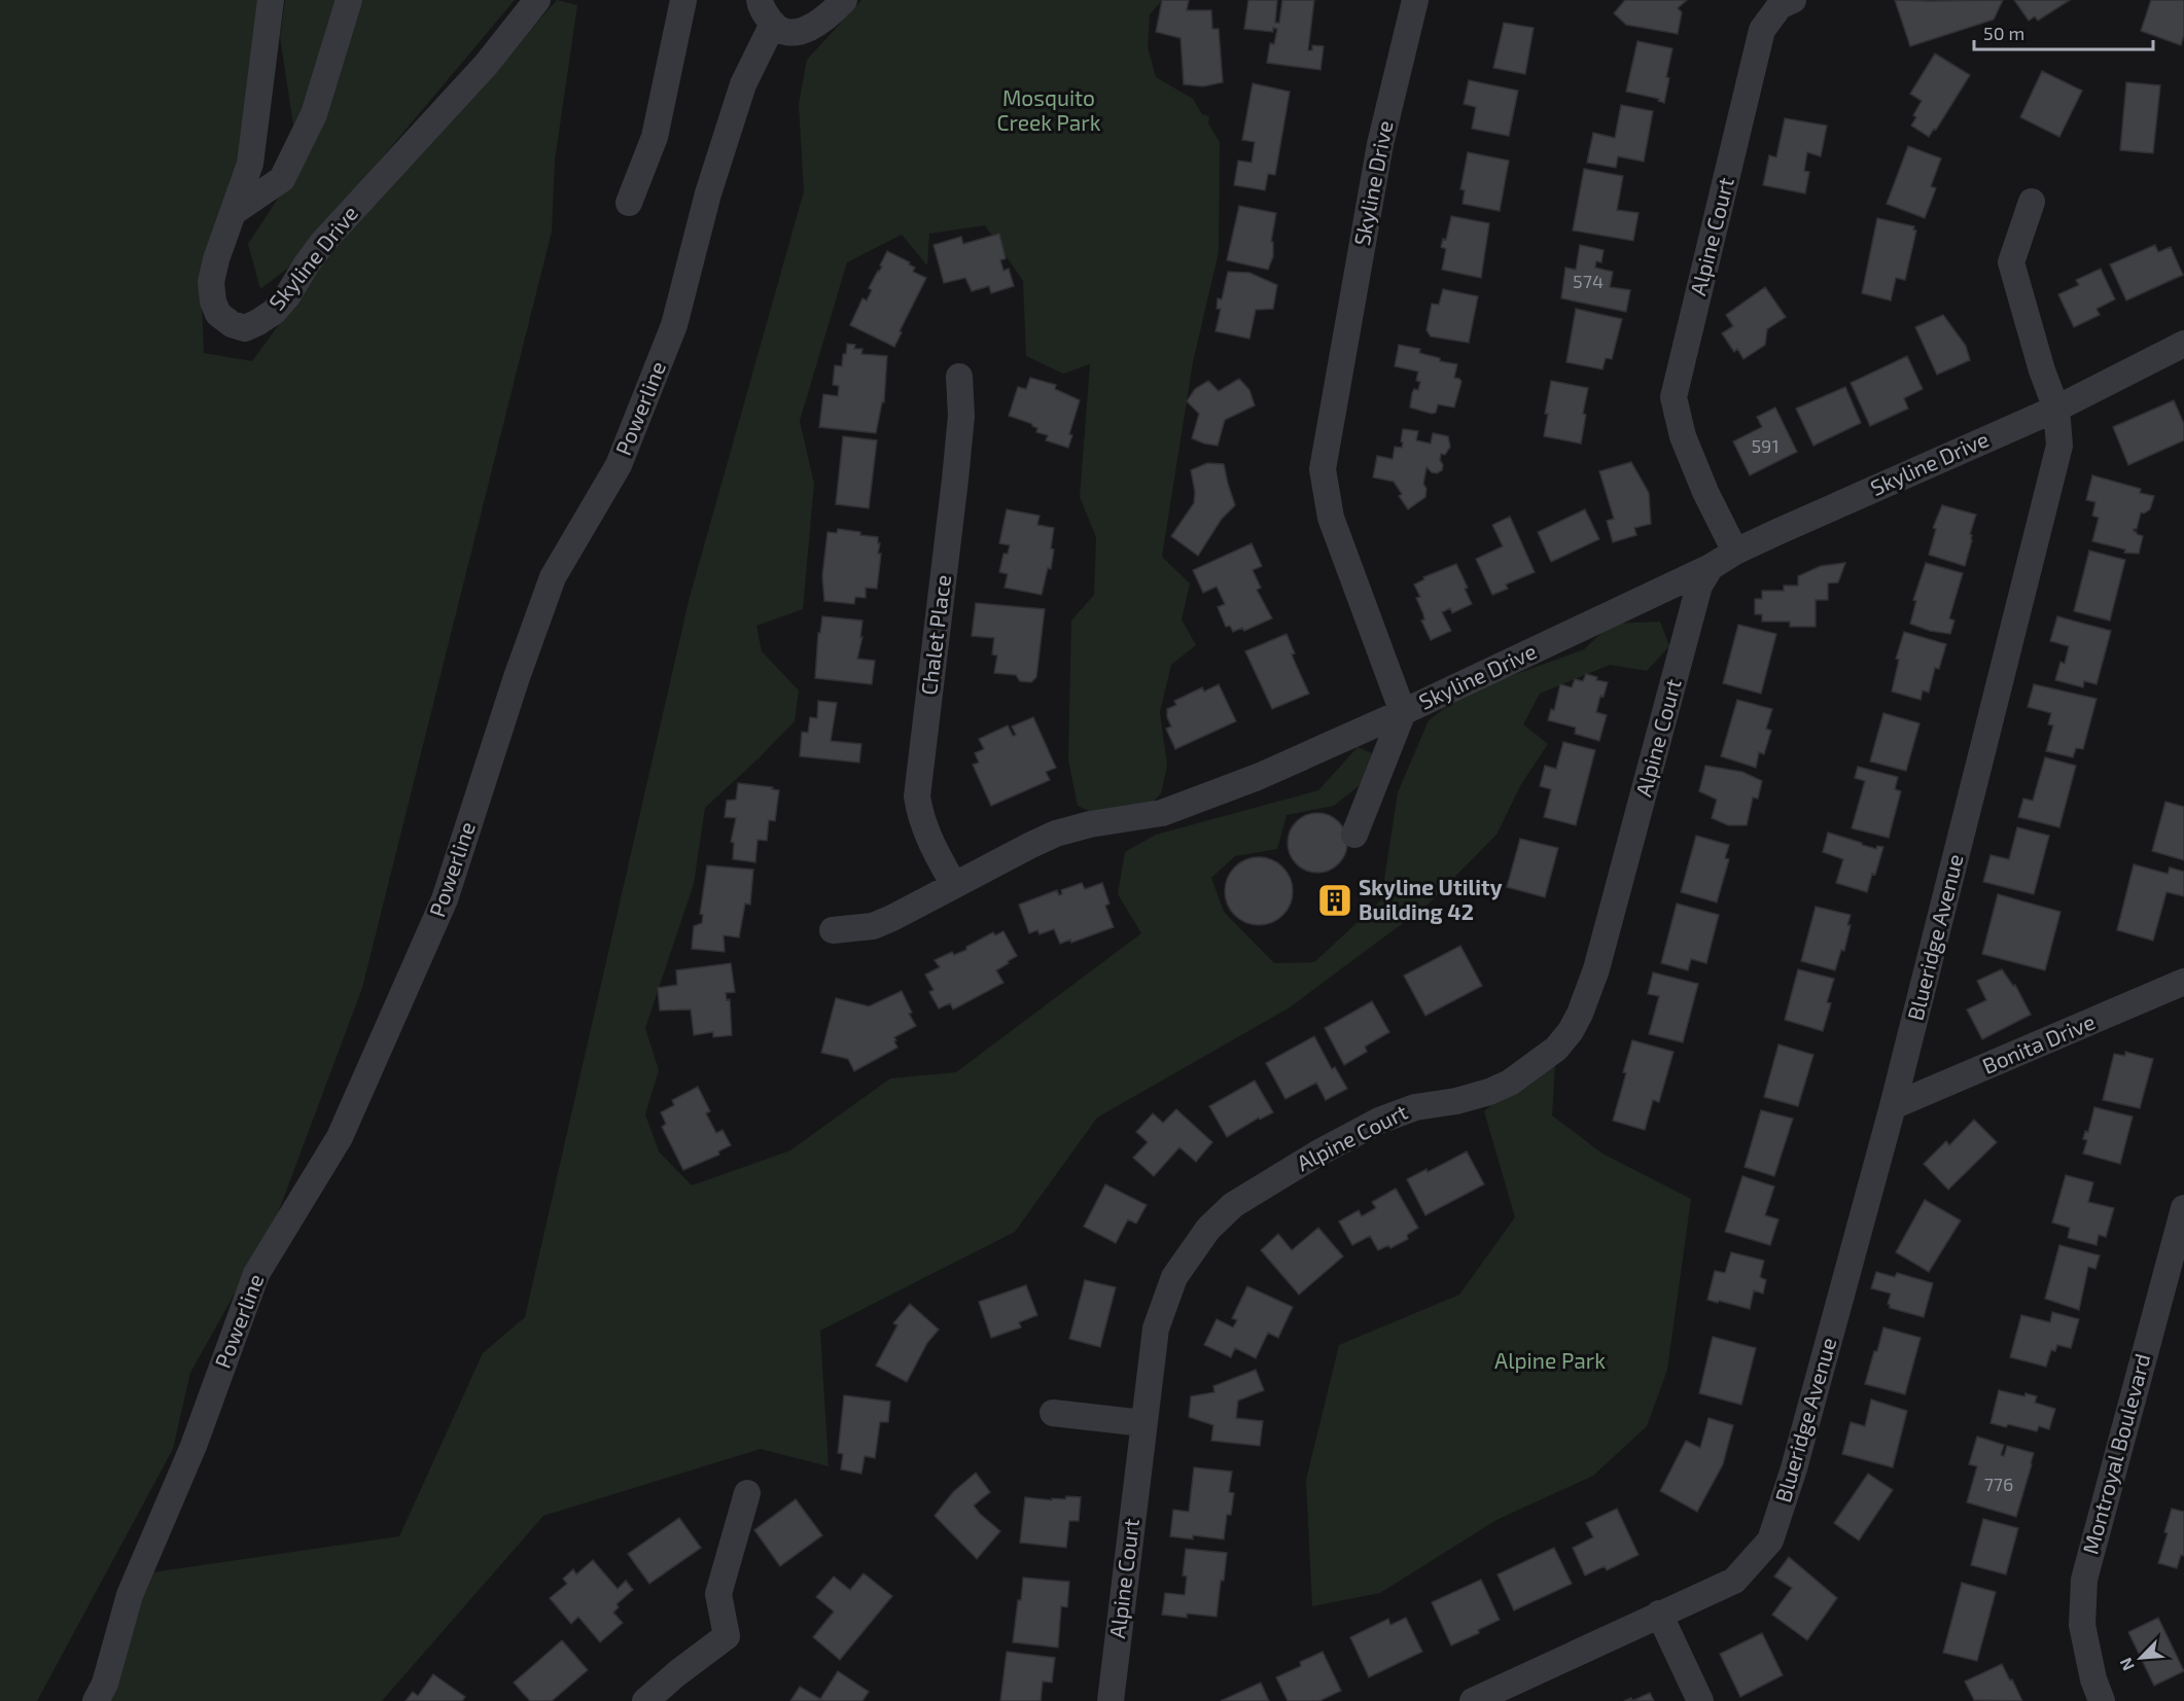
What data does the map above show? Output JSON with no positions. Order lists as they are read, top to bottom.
{
  "streets": {
    "street": [
      "Skyline Drive",
      "Alpine Court",
      "Powerline",
      "Chalet Place",
      "Blueridge Avenue",
      "Bonita Drive",
      "Montroyal Boulevard"
    ]
  },
  "crossings": [
    ["Skyline Drive", "Alpine Court"],
    ["Skyline Drive", "Blueridge Avenue"],
    ["Blueridge Avenue", "Bonita Drive"]
  ],
  "parks": ["Mosquito Creek Park", "Alpine Park"],
  "places": {
    "building": ["Skyline Utility Building 42"]
  },
  "house_numbers": ["574", "591", "776"],
  "scale_bar": "50 m",
  "north": "bottom left"
}
